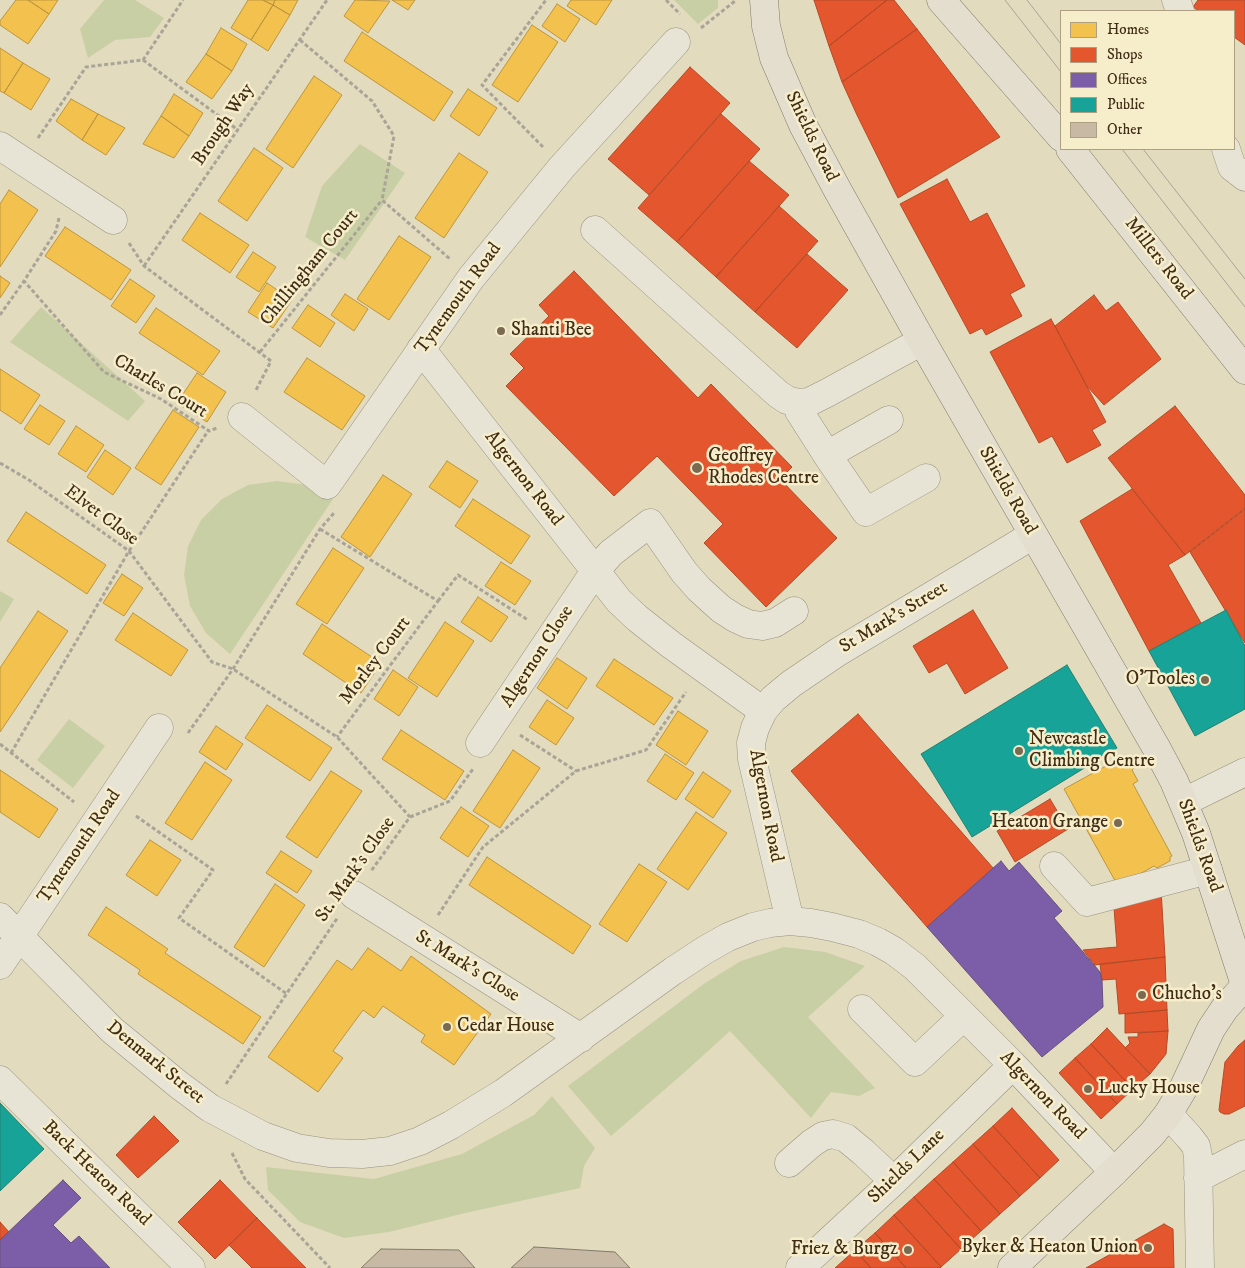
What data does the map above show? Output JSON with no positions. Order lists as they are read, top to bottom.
{
  "streets": {
    "main road": ["Shields Road", "Millers Road"],
    "street": [
      "Tynemouth Road",
      "Algernon Road",
      "St Mark's Street",
      "Algernon Close",
      "St Mark's Close",
      "Denmark Street",
      "Shields Lane",
      "Back Heaton Road"
    ],
    "path": [
      "Brough Way",
      "Chillingham Court",
      "Charles Court",
      "Elvet Close",
      "Morley Court",
      "St. Mark's Close"
    ]
  },
  "crossings": [
    ["Brough Way", "Chillingham Court"],
    ["Shields Road", "Algernon Road"],
    ["Shields Road", "St Mark's Street"],
    ["Chillingham Court", "Tynemouth Road"],
    ["Tynemouth Road", "Algernon Road"],
    ["Tynemouth Road", "Denmark Street"],
    ["Algernon Road", "St Mark's Street"],
    ["Algernon Road", "Algernon Close"],
    ["Algernon Road", "Denmark Street"],
    ["Algernon Road", "Shields Lane"],
    ["Elvet Close", "St. Mark's Close"],
    ["Algernon Close", "Morley Court"],
    ["Morley Court", "St. Mark's Close"],
    ["St. Mark's Close", "St Mark's Close"],
    ["St. Mark's Close", "Denmark Street"],
    ["St Mark's Close", "Denmark Street"]
  ],
  "places": [
    "Shanti Bee",
    "Geoffrey Rhodes Centre",
    "O'Tooles",
    "Newcastle Climbing Centre",
    "Heaton Grange",
    "Chucho's",
    "Cedar House",
    "Lucky House",
    "Byker & Heaton Union",
    "Friez & Burgz"
  ],
  "legend": [
    "Homes",
    "Shops",
    "Offices",
    "Public",
    "Other"
  ]
}
